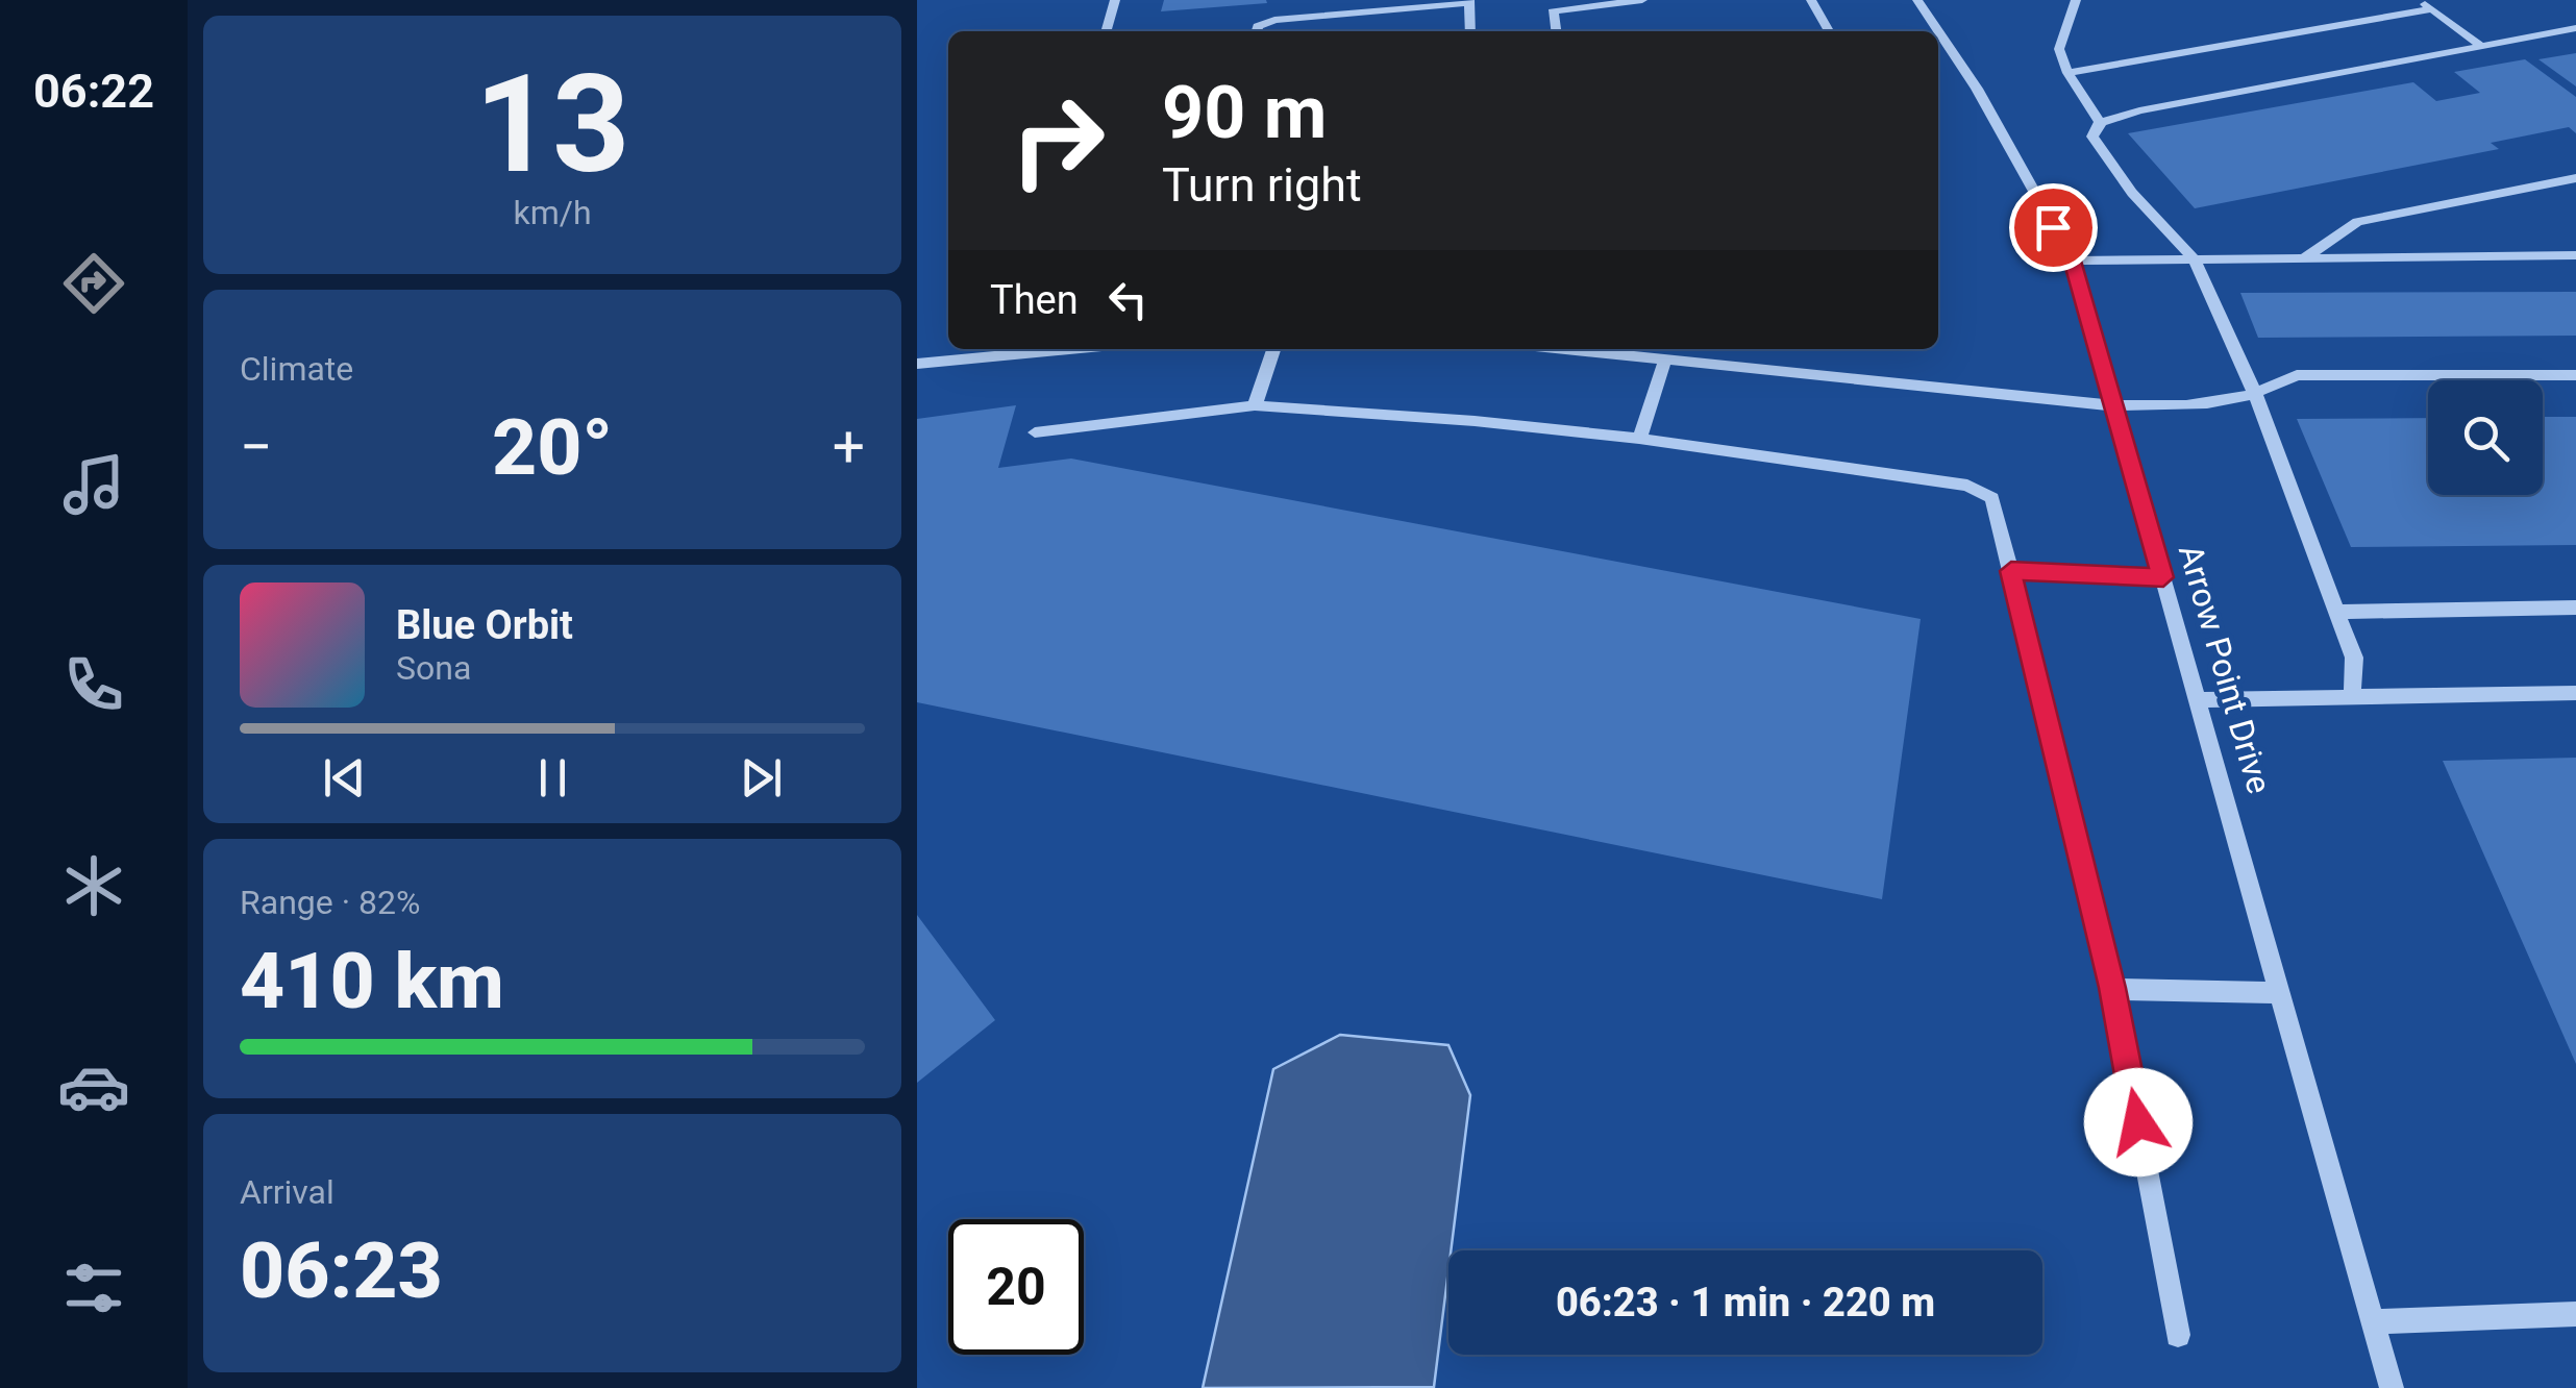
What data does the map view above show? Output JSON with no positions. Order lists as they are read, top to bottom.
{
  "streets": {
    "street": ["Arrow Point Drive"]
  },
  "page": {
    "tabs": "06:22",
    "tile": [
      ["13", "km/h"],
      "Climate",
      ["Range · 82%", "410 km"],
      ["Arrival", "06:23"]
    ],
    "turn": ["90 m", "Turn right"],
    "then": "Then",
    "heat": ["−", "20°", "+"],
    "song": ["Blue Orbit", "Sona"],
    "limit": "20",
    "trip": "06:23 · 1 min · 220 m"
  }
}
